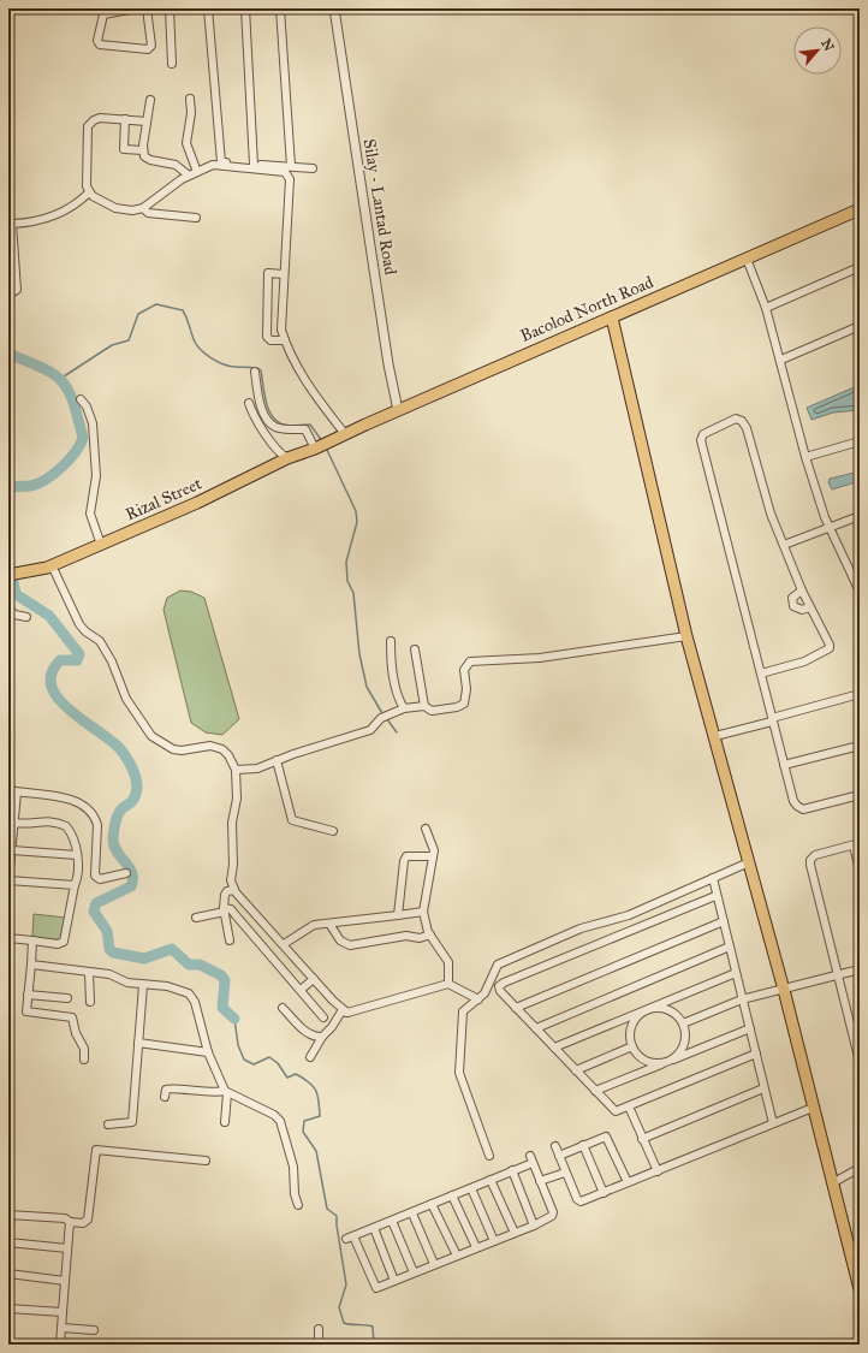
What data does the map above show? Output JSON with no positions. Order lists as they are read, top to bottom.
{
  "streets": {
    "main road": ["Bacolod North Road", "Rizal Street"],
    "street": ["Silay - Lantad Road"]
  },
  "crossings": [
    ["Silay - Lantad Road", "Bacolod North Road"],
    ["Bacolod North Road", "Rizal Street"]
  ],
  "north": "top right"
}
